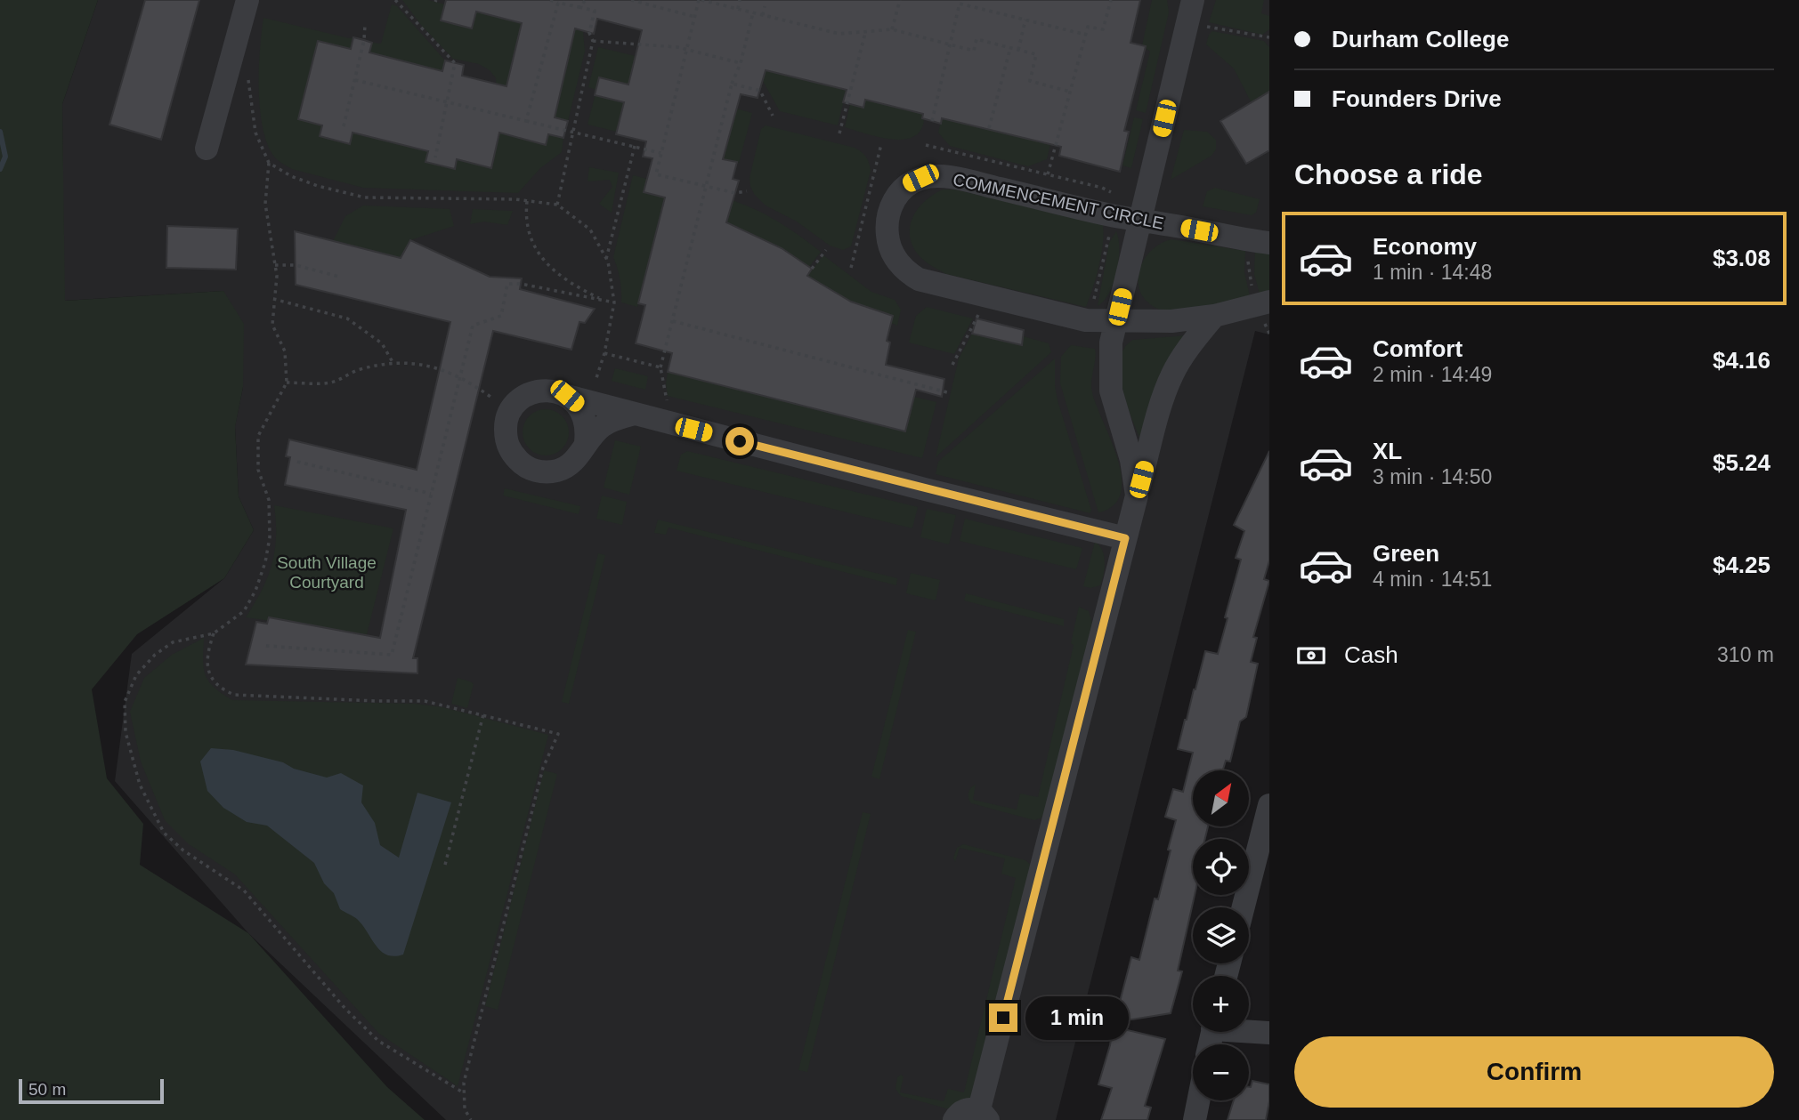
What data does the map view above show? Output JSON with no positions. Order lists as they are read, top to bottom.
{
  "streets": {
    "street": ["COMMENCEMENT CIRCLE"]
  },
  "parks": ["South Village Courtyard"],
  "scale_bar": "50 m",
  "north": "top right",
  "page": {
    "banner": ["Durham College", "Founders Drive"],
    "heading": "Choose a ride",
    "list": [
      {
        "name": "Economy",
        "note": "1 min · 14:48",
        "value": "$3.08"
      },
      {
        "name": "Comfort",
        "note": "2 min · 14:49",
        "value": "$4.16"
      },
      {
        "name": "XL",
        "note": "3 min · 14:50",
        "value": "$5.24"
      },
      {
        "name": "Green",
        "note": "4 min · 14:51",
        "value": "$4.25"
      }
    ],
    "pay": ["Cash", "310 m"],
    "map_buttons": ["+", "−"],
    "bubble": "1 min",
    "buttons": "Confirm",
    "scale": "50 m"
  }
}
